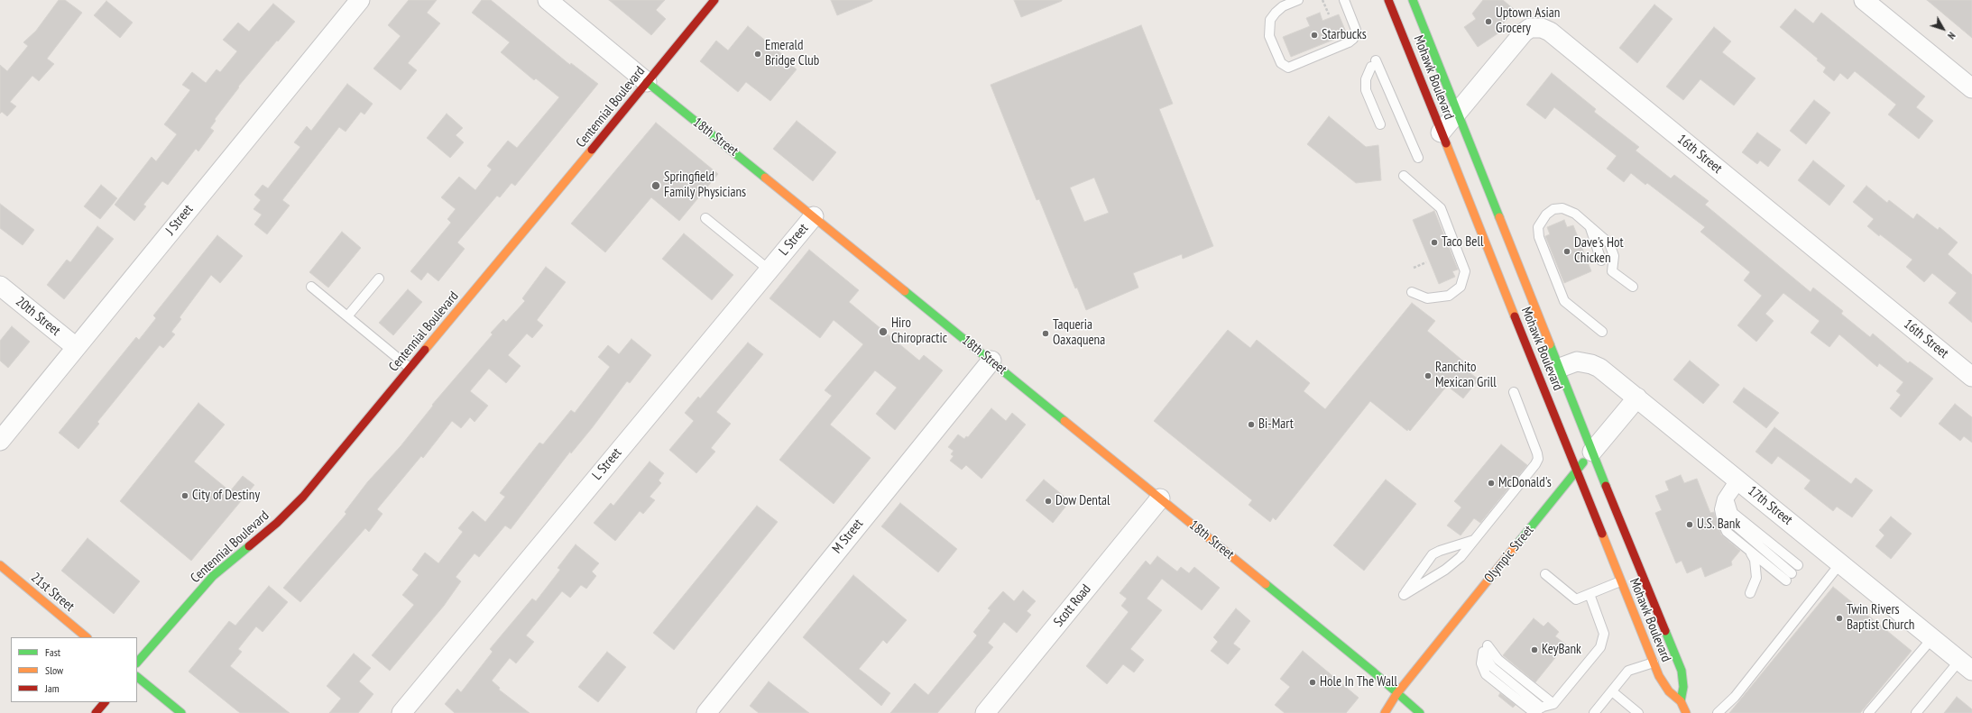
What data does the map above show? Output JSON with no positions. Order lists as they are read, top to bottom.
{
  "streets": {
    "street": [
      "Mohawk Boulevard",
      "Centennial Boulevard",
      "18th Street",
      "16th Street",
      "J Street",
      "L Street",
      "20th Street",
      "17th Street",
      "M Street",
      "Olympic Street",
      "21st Street",
      "Scott Road"
    ]
  },
  "crossings": [
    ["Mohawk Boulevard", "16th Street"],
    ["Mohawk Boulevard", "17th Street"],
    ["Mohawk Boulevard", "Olympic Street"],
    ["Centennial Boulevard", "18th Street"],
    ["18th Street", "L Street"],
    ["18th Street", "M Street"],
    ["18th Street", "Olympic Street"],
    ["18th Street", "Scott Road"],
    ["J Street", "20th Street"],
    ["17th Street", "Olympic Street"]
  ],
  "places": [
    "Uptown Asian Grocery",
    "Starbucks",
    "Emerald Bridge Club",
    "Springfield Family Physicians",
    "Taco Bell",
    "Dave's Hot Chicken",
    "Hiro Chiropractic",
    "Taqueria Oaxaquena",
    "Ranchito Mexican Grill",
    "Bi-Mart",
    "McDonald's",
    "City of Destiny",
    "Dow Dental",
    "U.S. Bank",
    "Twin Rivers Baptist Church",
    "KeyBank",
    "Hole In The Wall"
  ],
  "legend": ["Fast", "Slow", "Jam"],
  "north": "bottom right"
}
